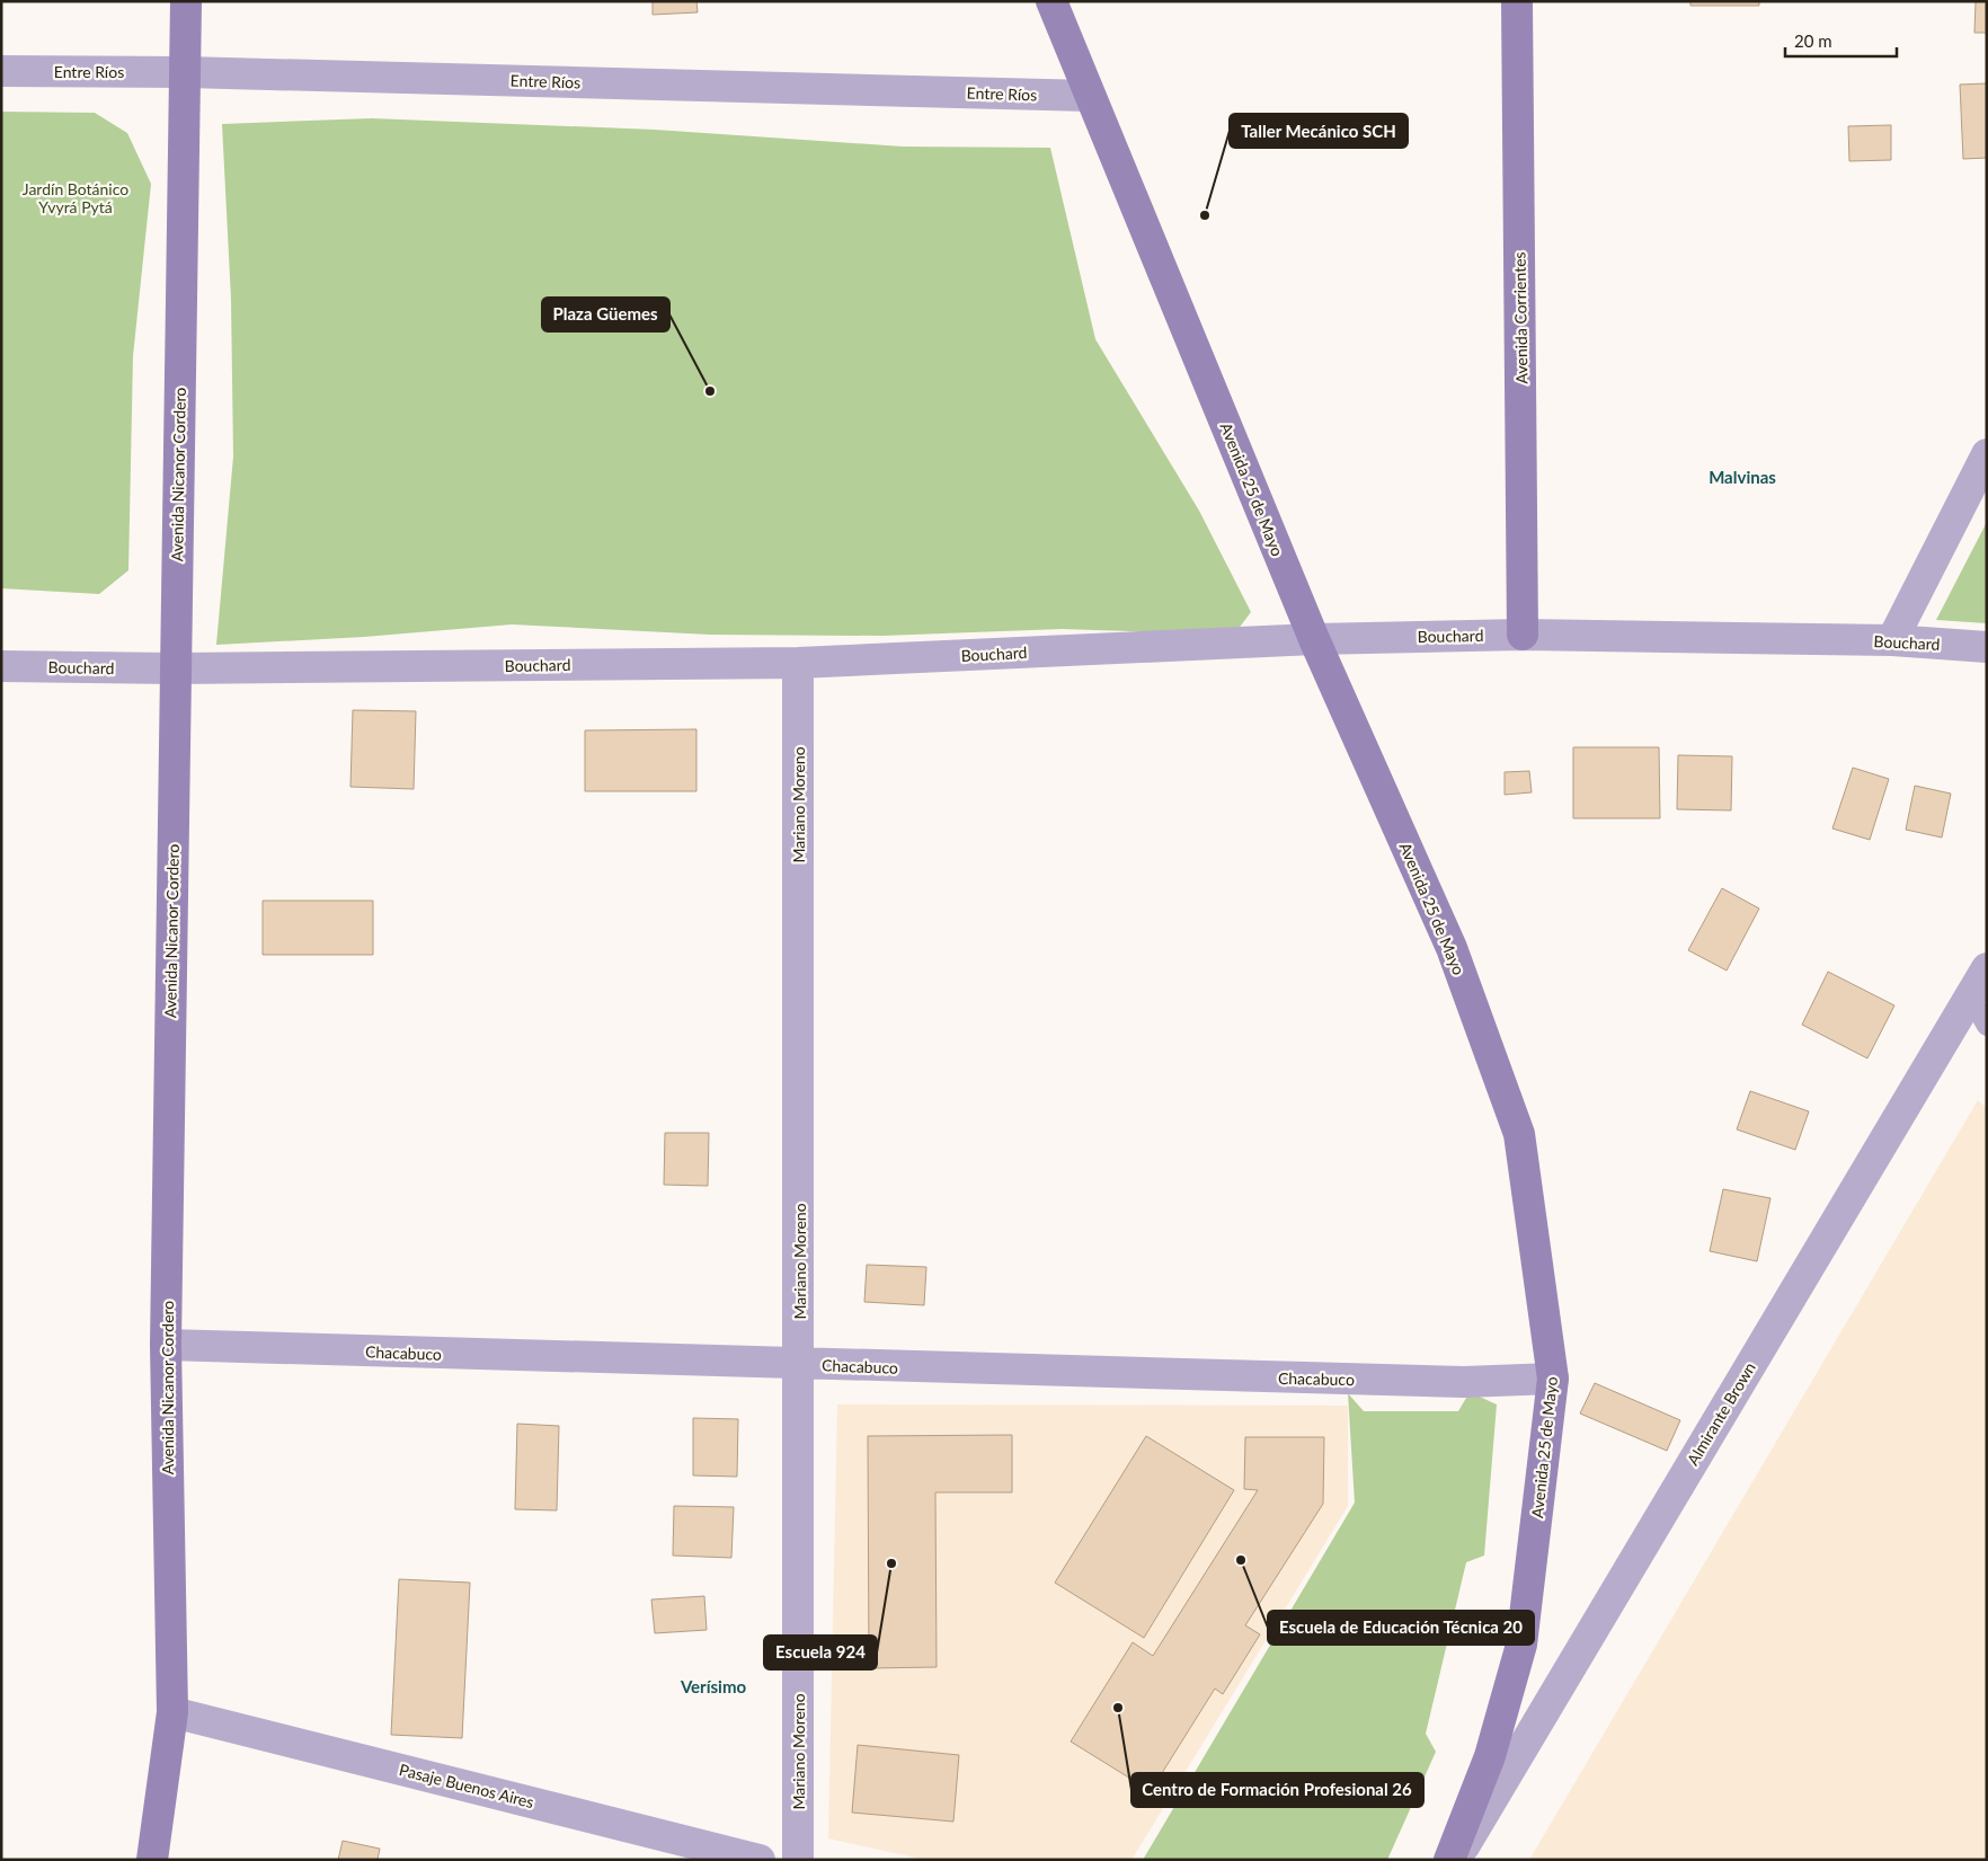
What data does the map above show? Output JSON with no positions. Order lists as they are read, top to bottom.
{
  "streets": {
    "main road": ["Avenida Corrientes", "Avenida Nicanor Cordero", "Avenida 25 de Mayo"],
    "street": [
      "Entre Ríos",
      "Bouchard",
      "Mariano Moreno",
      "Chacabuco",
      "Almirante Brown",
      "Pasaje Buenos Aires"
    ]
  },
  "crossings": [
    ["Entre Ríos", "Avenida Nicanor Cordero"],
    ["Entre Ríos", "Avenida 25 de Mayo"],
    ["Avenida Corrientes", "Bouchard"],
    ["Avenida Nicanor Cordero", "Bouchard"],
    ["Avenida Nicanor Cordero", "Chacabuco"],
    ["Avenida Nicanor Cordero", "Pasaje Buenos Aires"],
    ["Avenida 25 de Mayo", "Bouchard"],
    ["Avenida 25 de Mayo", "Chacabuco"],
    ["Bouchard", "Mariano Moreno"],
    ["Mariano Moreno", "Chacabuco"]
  ],
  "districts": ["Malvinas", "Verísimo"],
  "parks": ["Jardín Botánico Yvyrá Pytá"],
  "places": [
    "Taller Mecánico SCH",
    "Plaza Güemes",
    "Escuela de Educación Técnica 20",
    "Escuela 924",
    "Centro de Formación Profesional 26"
  ],
  "scale_bar": "20 m"
}
